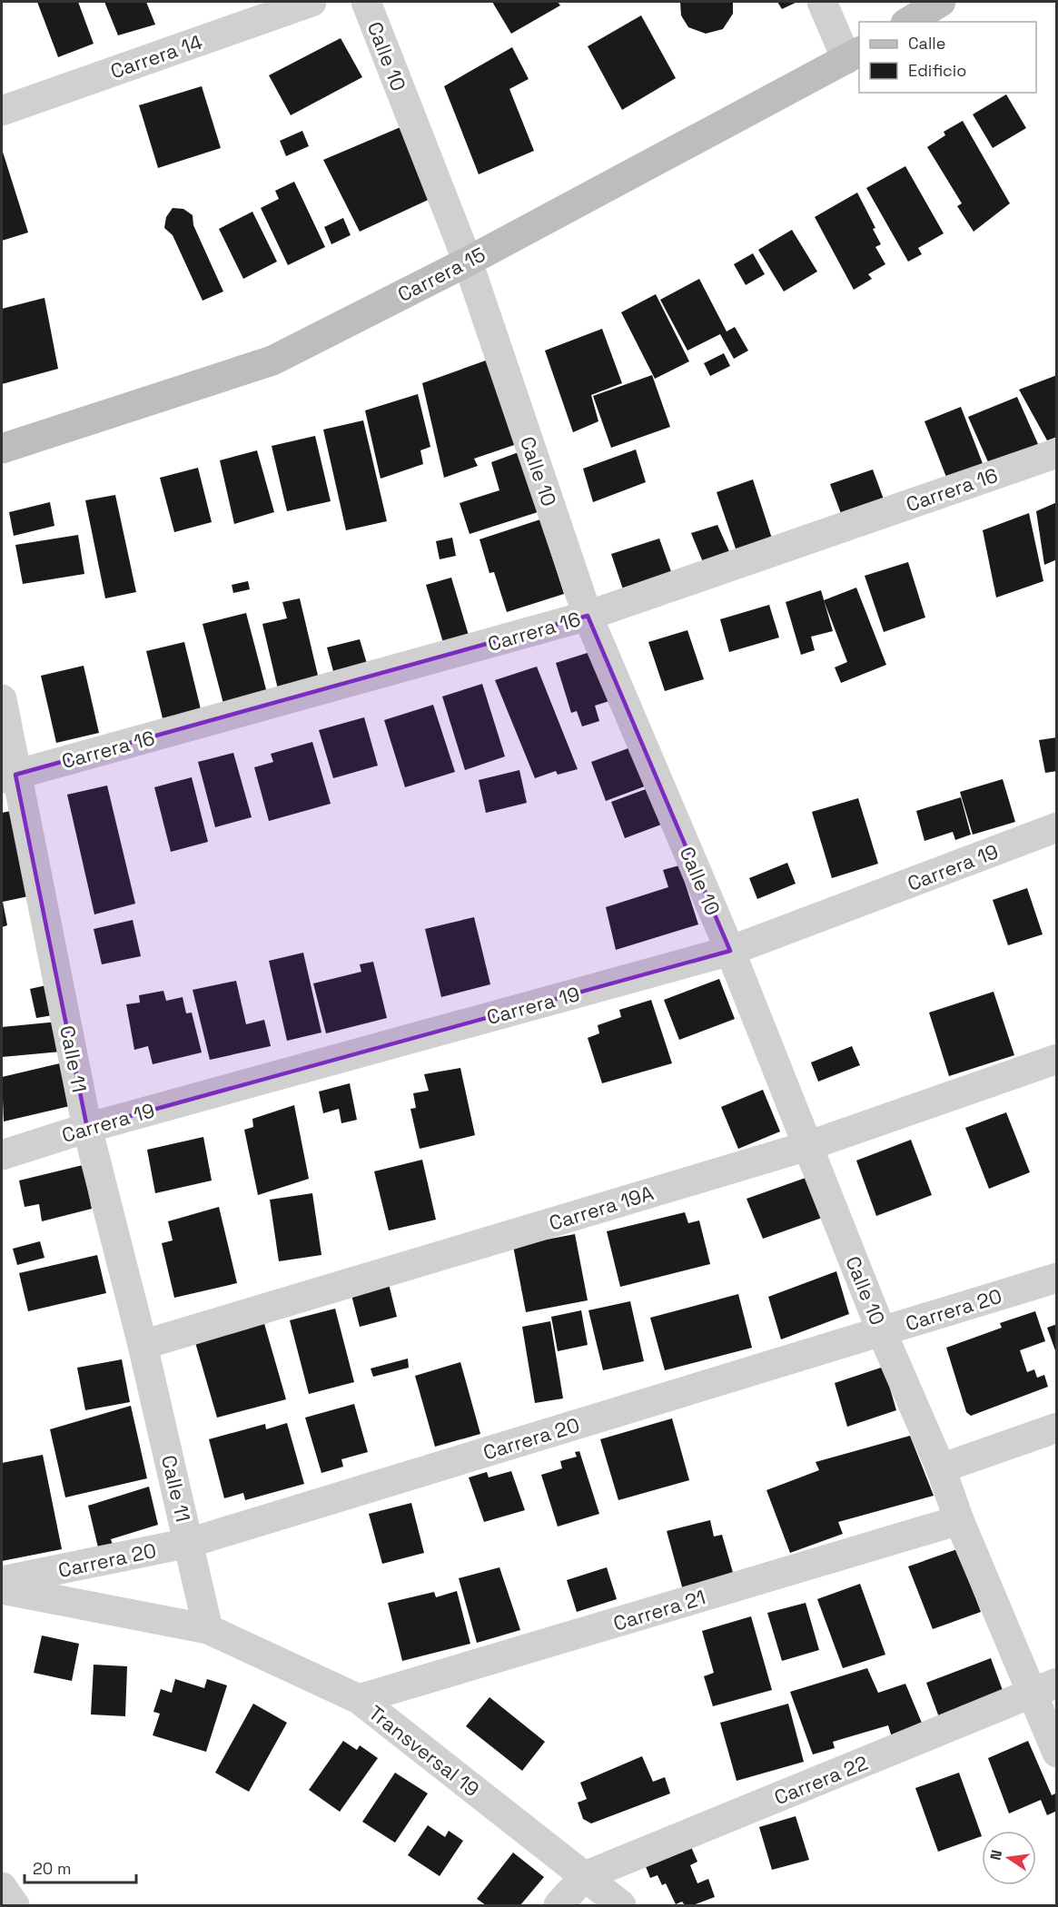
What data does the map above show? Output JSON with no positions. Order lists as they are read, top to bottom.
{
  "streets": {
    "street": [
      "Carrera 14",
      "Calle 10",
      "Carrera 15",
      "Carrera 16",
      "Carrera 19",
      "Calle 11",
      "Carrera 19A",
      "Carrera 20",
      "Carrera 21",
      "Transversal 19",
      "Carrera 22"
    ]
  },
  "crossings": [
    ["Calle 10", "Carrera 15"],
    ["Calle 10", "Carrera 16"],
    ["Calle 10", "Carrera 19"],
    ["Calle 10", "Carrera 19A"],
    ["Calle 10", "Carrera 20"],
    ["Calle 10", "Carrera 21"],
    ["Calle 10", "Carrera 22"],
    ["Carrera 16", "Calle 11"],
    ["Carrera 19", "Calle 11"],
    ["Calle 11", "Carrera 19A"],
    ["Calle 11", "Carrera 20"],
    ["Carrera 21", "Transversal 19"],
    ["Transversal 19", "Carrera 22"]
  ],
  "legend": ["Calle", "Edificio"],
  "scale_bar": "20 m",
  "north": "left"
}
